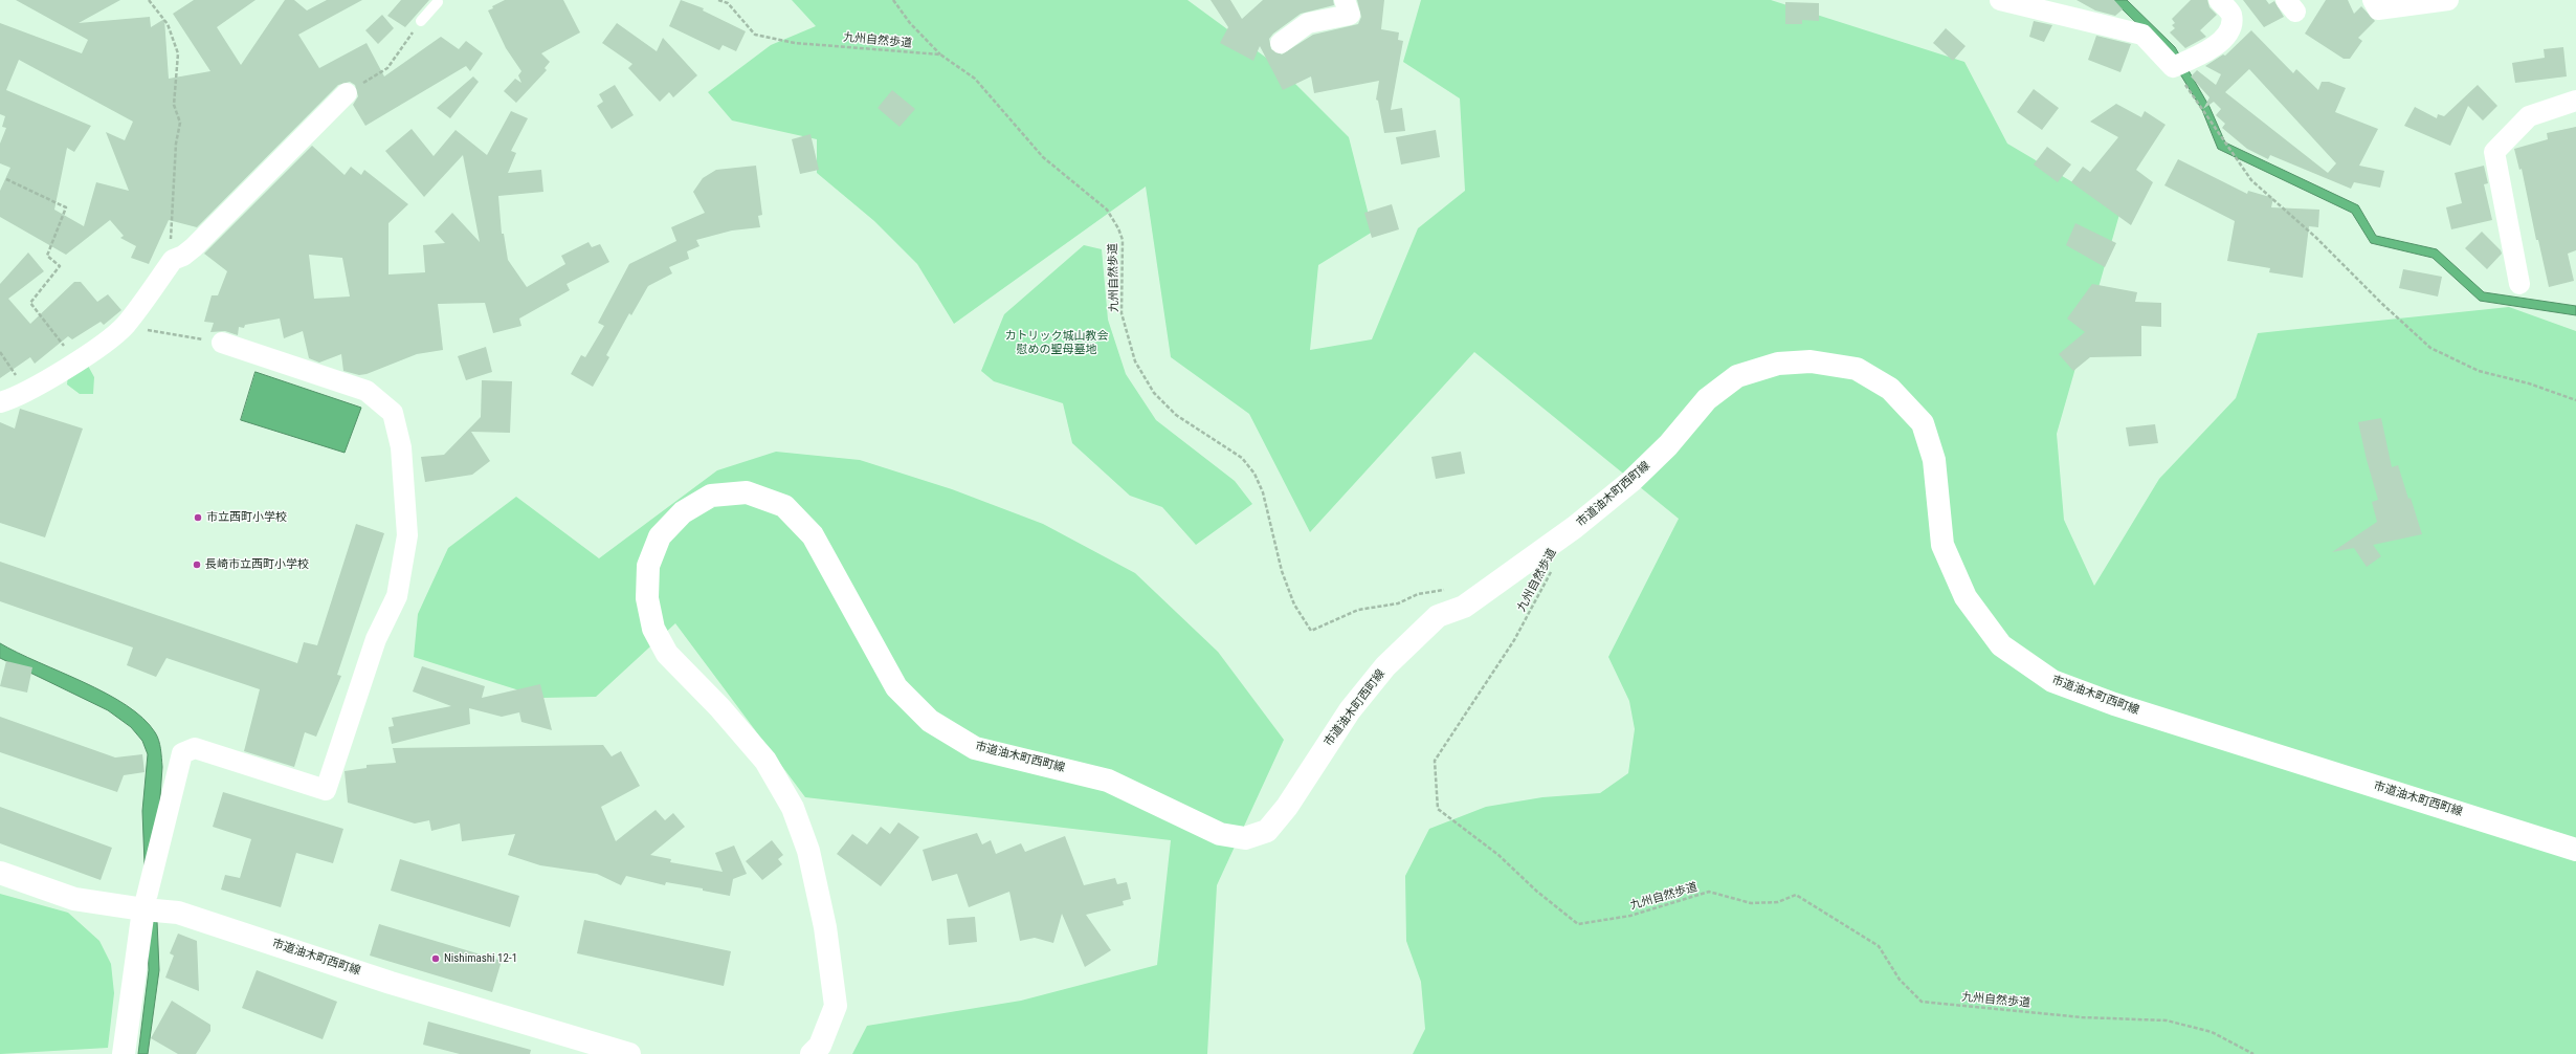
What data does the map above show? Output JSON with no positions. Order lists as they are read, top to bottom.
{
  "streets": {
    "street": ["市道油木町西町線"],
    "path": ["九州自然歩道"]
  },
  "crossings": [
    ["九州自然歩道", "市道油木町西町線"]
  ],
  "parks": ["カトリック城山教会 慰めの聖母墓地"],
  "places": ["市立西町小学校", "長崎市立西町小学校", "Nishimashi 12-1"]
}
